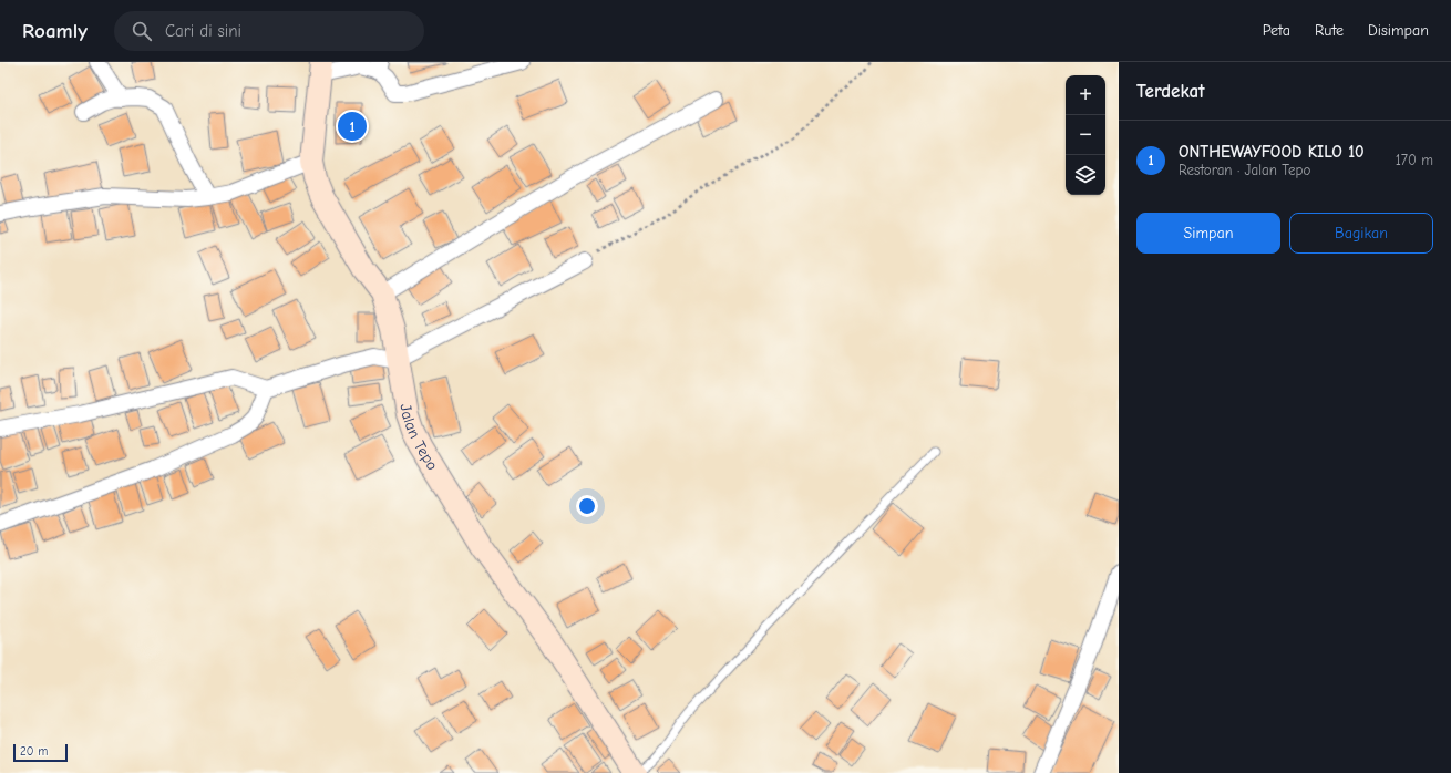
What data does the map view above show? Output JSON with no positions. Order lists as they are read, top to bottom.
{
  "streets": {
    "street": ["Jalan Tepo"]
  },
  "scale_bar": "20 m",
  "page": {
    "header": "Roamly",
    "search": "Cari di sini",
    "nav": ["Peta", "Rute", "Disimpan"],
    "heading": "Terdekat",
    "map_buttons": ["+", "−"],
    "pins": "1",
    "list": [
      {
        "mark": "1",
        "name": "ONTHEWAYFOOD KILO 10",
        "note": "Restoran · Jalan Tepo",
        "value": "170 m"
      }
    ],
    "buttons": ["Simpan", "Bagikan"],
    "scale": "20 m"
  }
}
